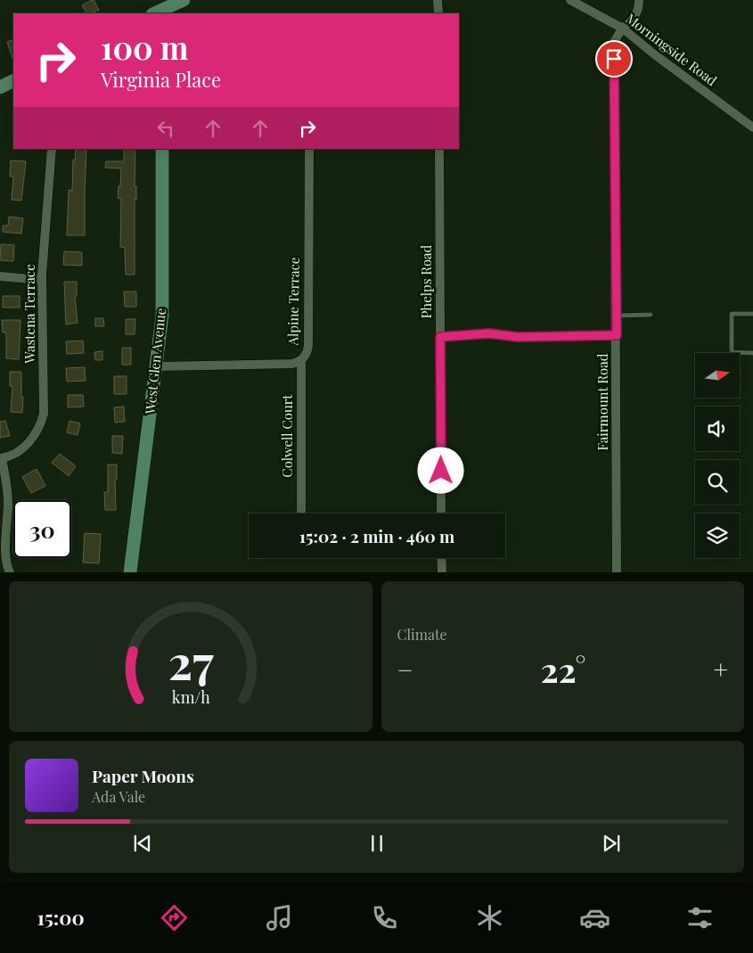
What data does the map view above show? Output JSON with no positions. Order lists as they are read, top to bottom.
{
  "streets": {
    "street": [
      "Morningside Road",
      "Phelps Road",
      "Alpine Terrace",
      "Wastena Terrace",
      "West Glen Avenue",
      "Fairmount Road",
      "Colwell Court"
    ]
  },
  "crossings": [
    ["Morningside Road", "Fairmount Road"],
    ["Alpine Terrace", "West Glen Avenue"],
    ["Alpine Terrace", "Colwell Court"]
  ],
  "north": "right",
  "page": {
    "turn": ["100 m", "Virginia Place"],
    "limit": "30",
    "trip": "15:02 · 2 min · 460 m",
    "tile": "Climate",
    "heat": ["−", "22°", "+"],
    "song": ["Paper Moons", "Ada Vale"],
    "tabs": "15:00",
    "gauge": ["27", "km/h"]
  }
}
